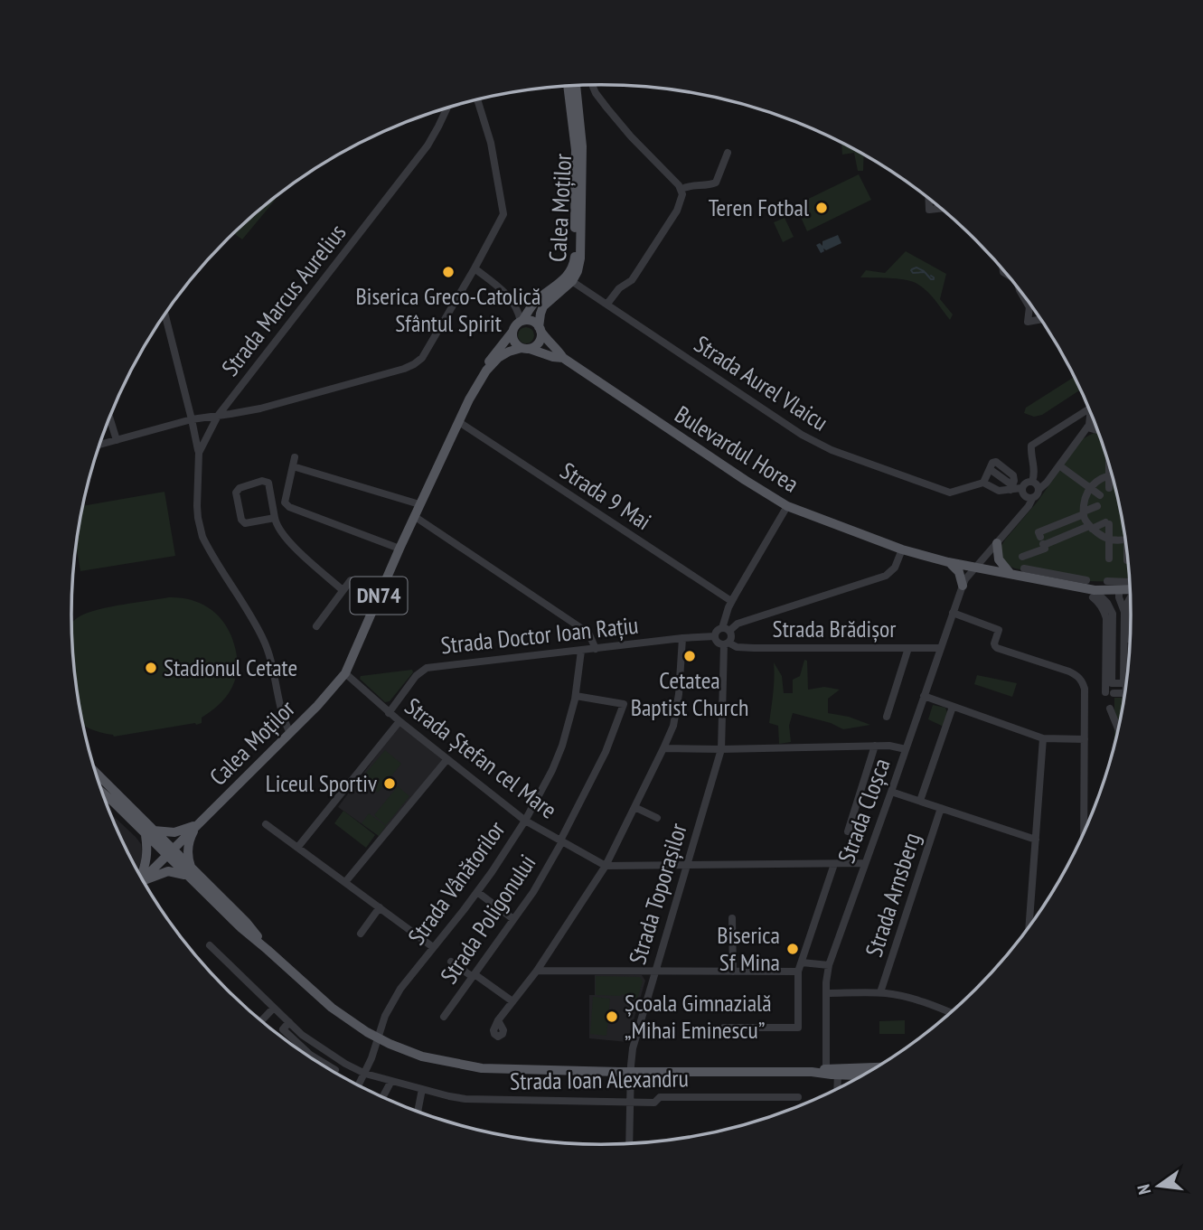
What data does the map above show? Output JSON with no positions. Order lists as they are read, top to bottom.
{
  "streets": {
    "main road": ["Calea Moților", "Bulevardul Horea", "DN74"],
    "street": [
      "Strada Marcus Aurelius",
      "Strada Aurel Vlaicu",
      "Strada 9 Mai",
      "Strada Brădișor",
      "Strada Doctor Ioan Rațiu",
      "Strada Ștefan cel Mare",
      "Strada Cloșca",
      "Strada Vânătorilor",
      "Strada Toporașilor",
      "Strada Arnsberg",
      "Strada Poligonului",
      "Strada Ioan Alexandru"
    ]
  },
  "crossings": [
    ["Calea Moților", "Strada Aurel Vlaicu"],
    ["Calea Moților", "Strada 9 Mai"],
    ["Calea Moților", "Strada Ștefan cel Mare"],
    ["Bulevardul Horea", "Strada Cloșca"],
    ["Strada Brădișor", "Strada Doctor Ioan Rațiu"],
    ["Strada Brădișor", "Strada Cloșca"],
    ["Strada Brădișor", "Strada Toporașilor"],
    ["Strada Doctor Ioan Rațiu", "Strada Ștefan cel Mare"],
    ["Strada Doctor Ioan Rațiu", "Strada Vânătorilor"],
    ["Strada Doctor Ioan Rațiu", "Strada Toporașilor"],
    ["Strada Ștefan cel Mare", "Strada Vânătorilor"],
    ["Strada Ștefan cel Mare", "Strada Poligonului"],
    ["Strada Cloșca", "Strada Arnsberg"],
    ["Strada Vânătorilor", "Strada Poligonului"],
    ["Strada Vânătorilor", "Strada Ioan Alexandru"],
    ["Strada Toporașilor", "Strada Ioan Alexandru"]
  ],
  "places": [
    "Teren Fotbal",
    "Biserica Greco-Catolică Sfântul Spirit",
    "Cetatea Baptist Church",
    "Stadionul Cetate",
    "Liceul Sportiv",
    "Biserica Sf Mina",
    "Școala Gimnazială „Mihai Eminescu”"
  ],
  "north": "left"
}
